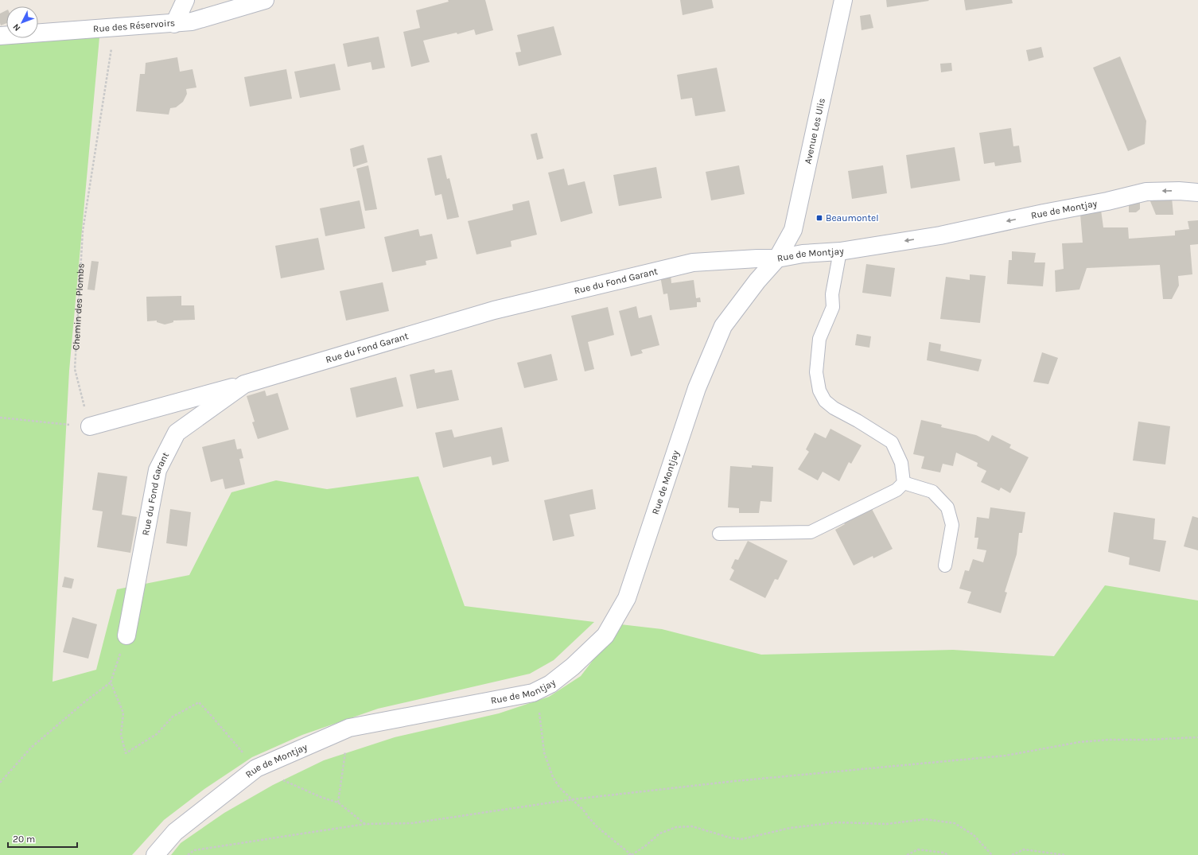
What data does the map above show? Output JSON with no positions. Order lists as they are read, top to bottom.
{
  "streets": {
    "street": [
      "Rue des Réservoirs",
      "Avenue Les Ulis",
      "Rue de Montjay",
      "Rue du Fond Garant"
    ],
    "path": ["Chemin des Plombs"]
  },
  "crossings": [
    ["Rue des Réservoirs", "Chemin des Plombs"],
    ["Avenue Les Ulis", "Rue de Montjay"],
    ["Avenue Les Ulis", "Rue du Fond Garant"],
    ["Rue de Montjay", "Rue du Fond Garant"]
  ],
  "places": {
    "transit": ["Beaumontel"]
  },
  "scale_bar": "20 m",
  "north": "bottom left"
}
